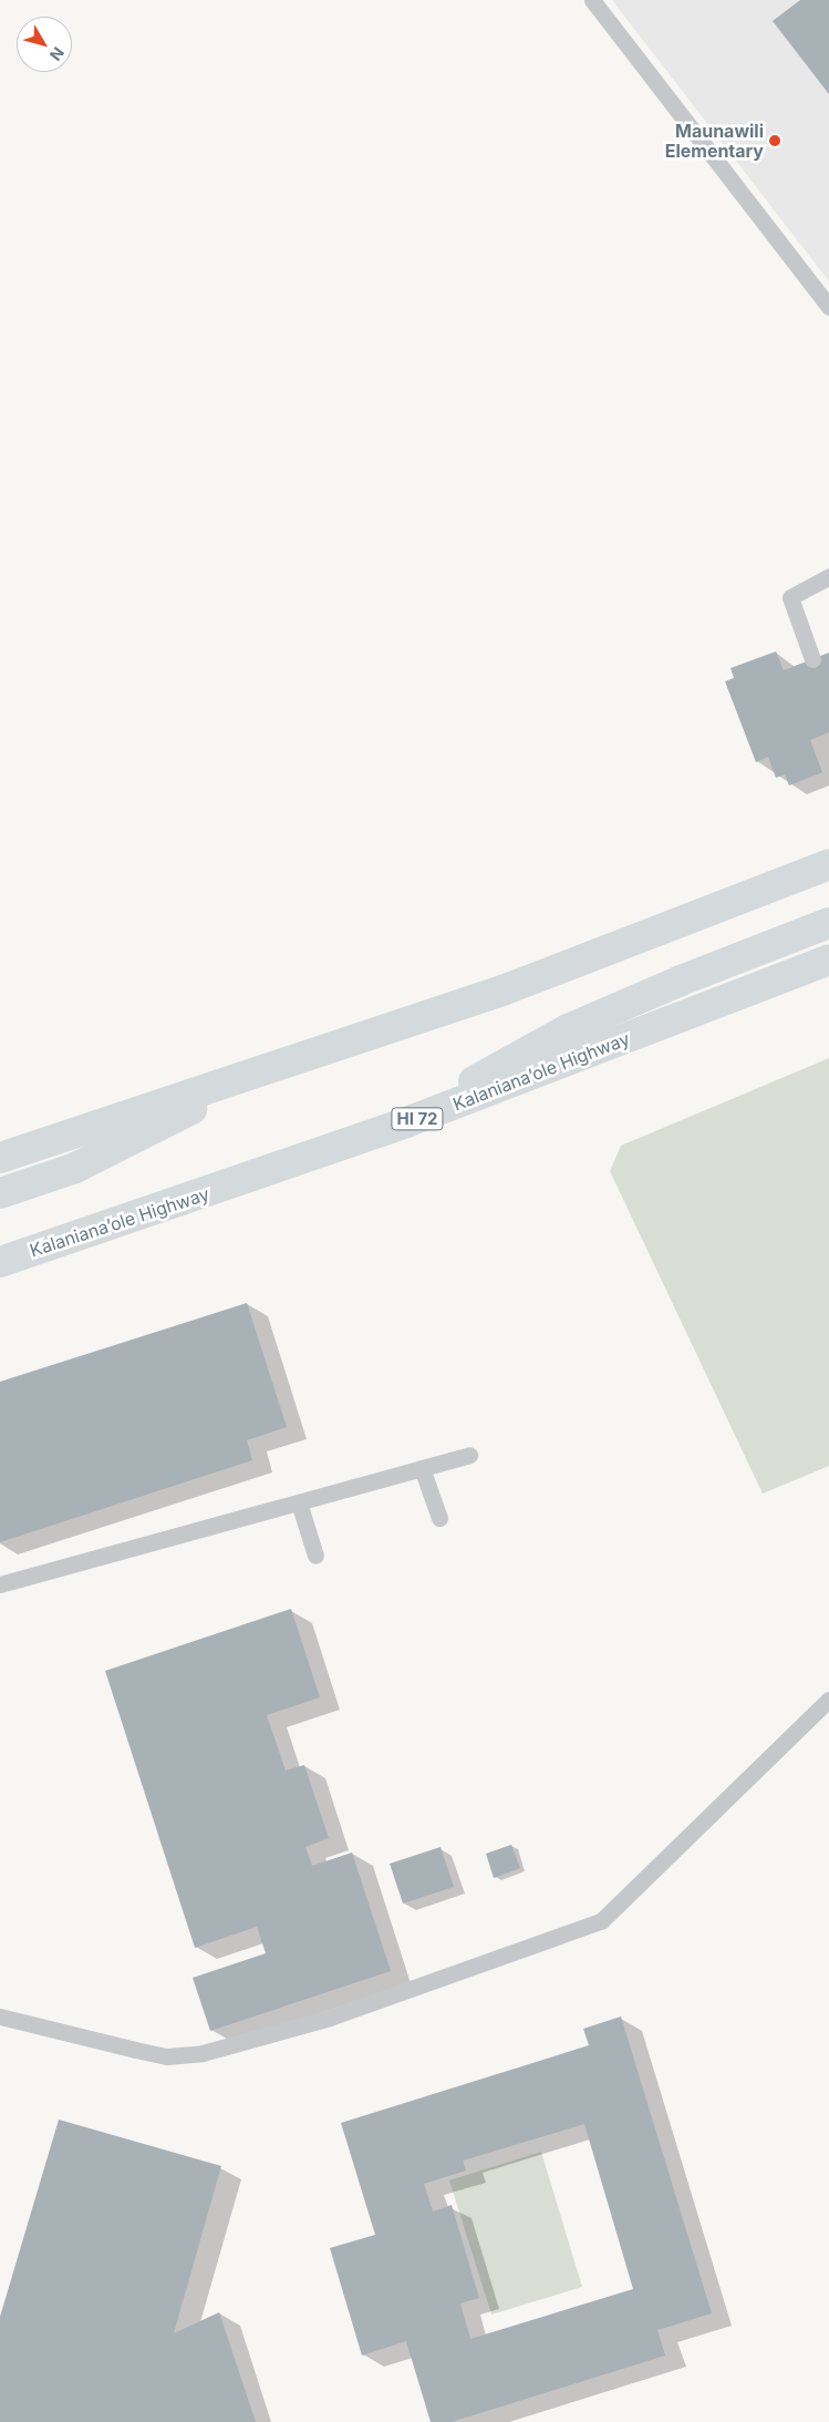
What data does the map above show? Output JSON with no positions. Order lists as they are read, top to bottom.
{
  "streets": {
    "main road": ["Kalaniana’ole Highway", "HI 72"]
  },
  "places": ["Maunawili Elementary"],
  "north": "bottom right"
}
